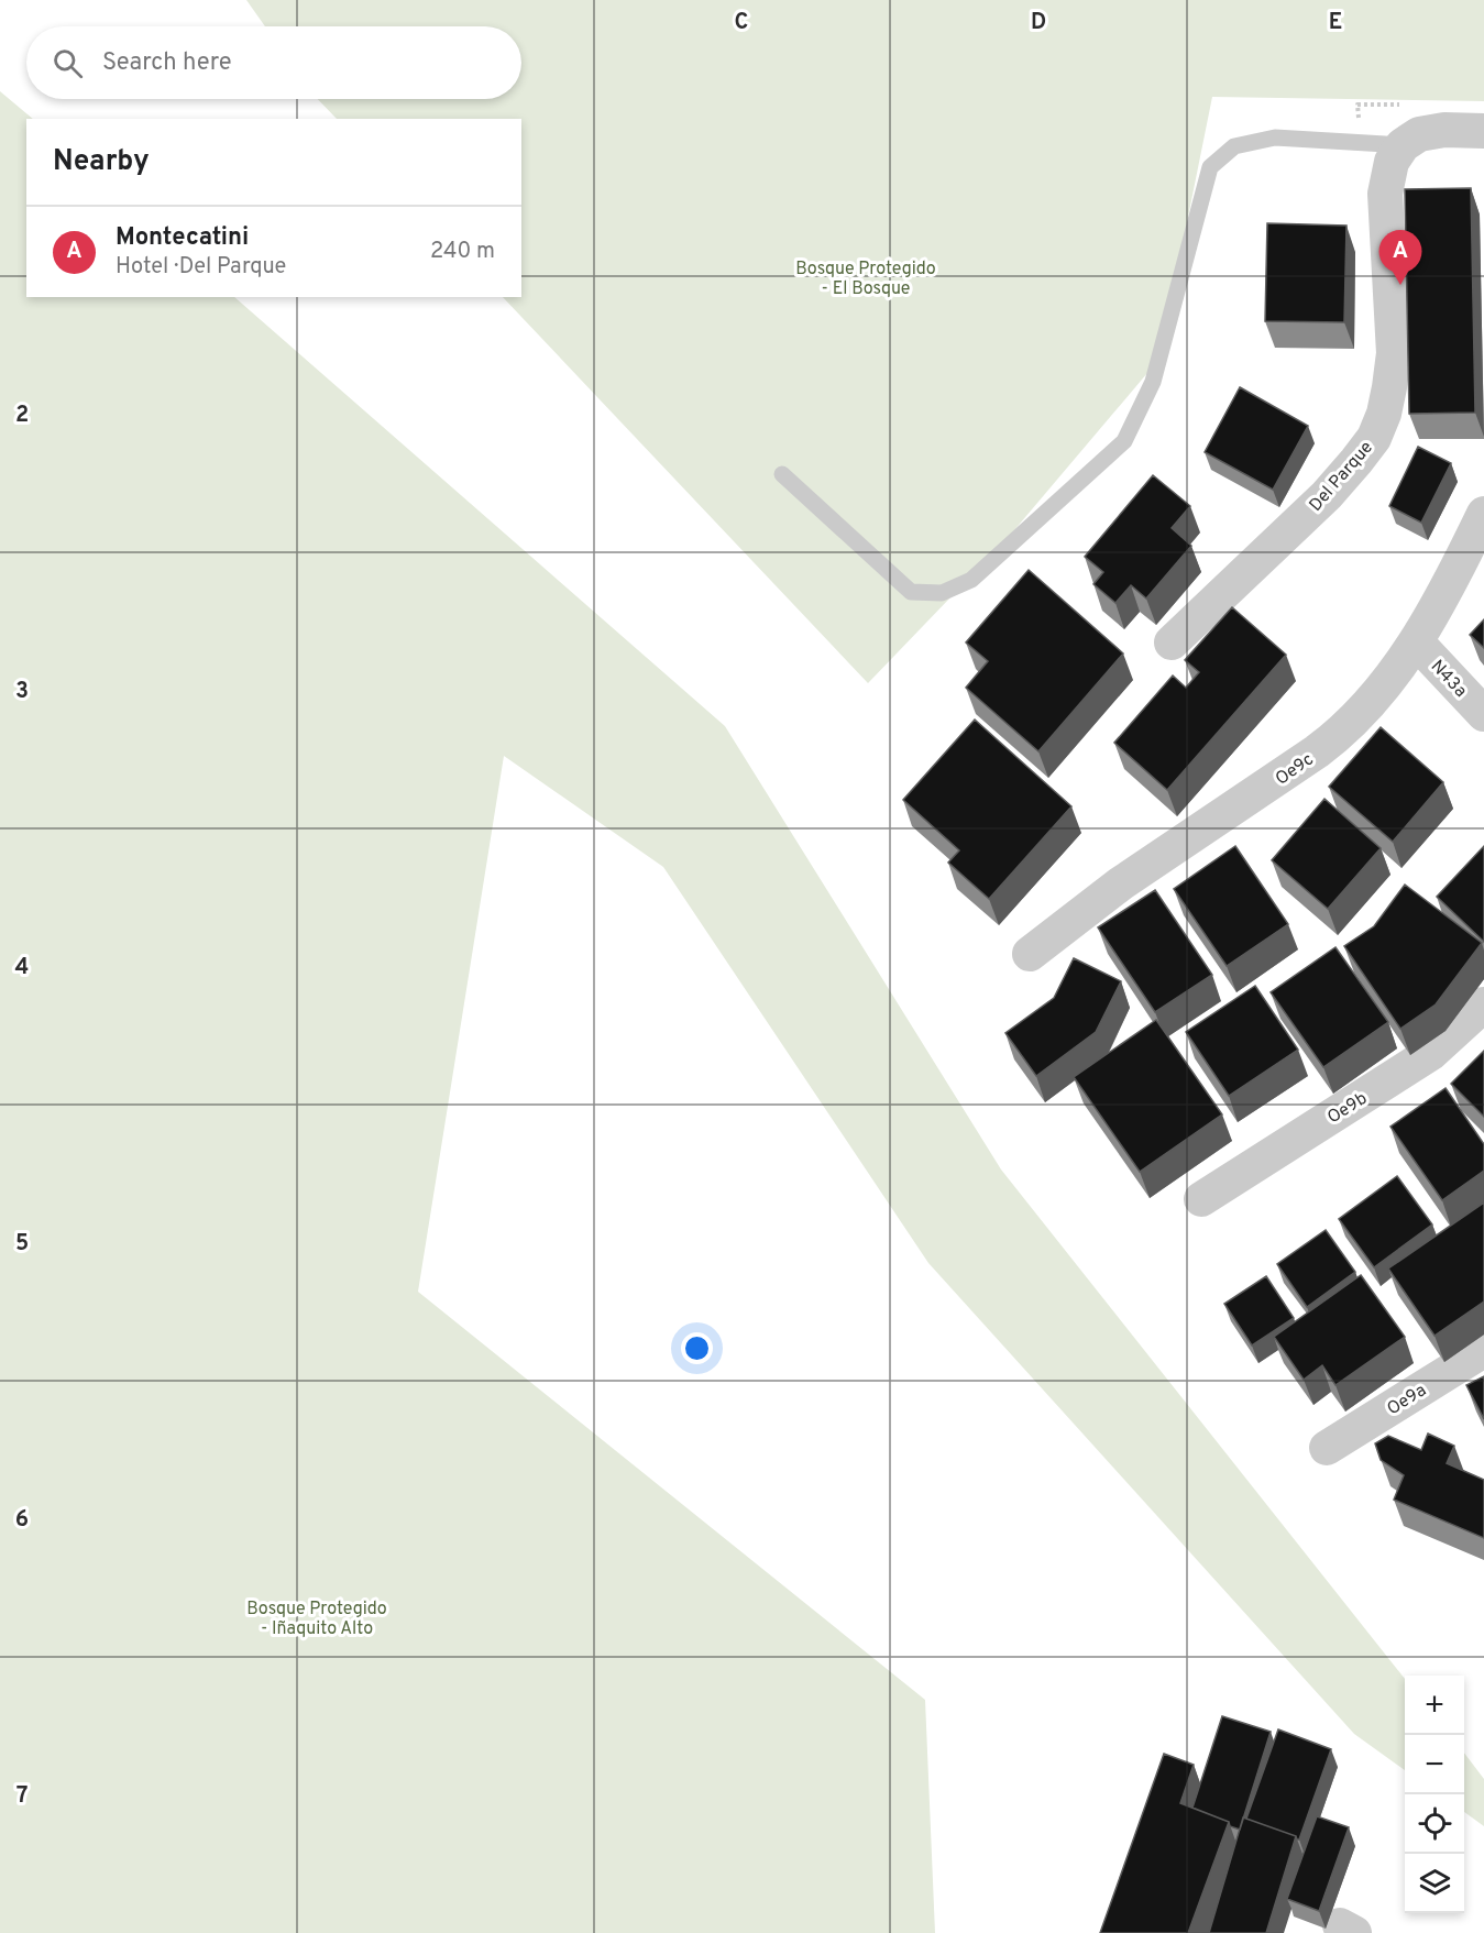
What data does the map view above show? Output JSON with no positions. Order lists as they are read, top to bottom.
{
  "streets": {
    "street": [
      "Del Parque",
      "N43a",
      "Oe9c",
      "Oe9b",
      "Oe9a"
    ]
  },
  "crossings": [
    ["N43a", "Oe9c"]
  ],
  "parks": ["Bosque Protegido - El Bosque", "Bosque Protegido - Iñaquito Alto"],
  "page": {
    "search": "Search here",
    "heading": "Nearby",
    "list": [
      {
        "mark": "A",
        "name": "Montecatini",
        "note": "Hotel · Del Parque",
        "value": "240 m"
      }
    ],
    "pins": "A",
    "map_buttons": ["+", "−"]
  },
  "grid": {
    "columns": ["C", "D", "E"],
    "rows": [
      "2",
      "3",
      "4",
      "5",
      "6",
      "7"
    ]
  }
}
